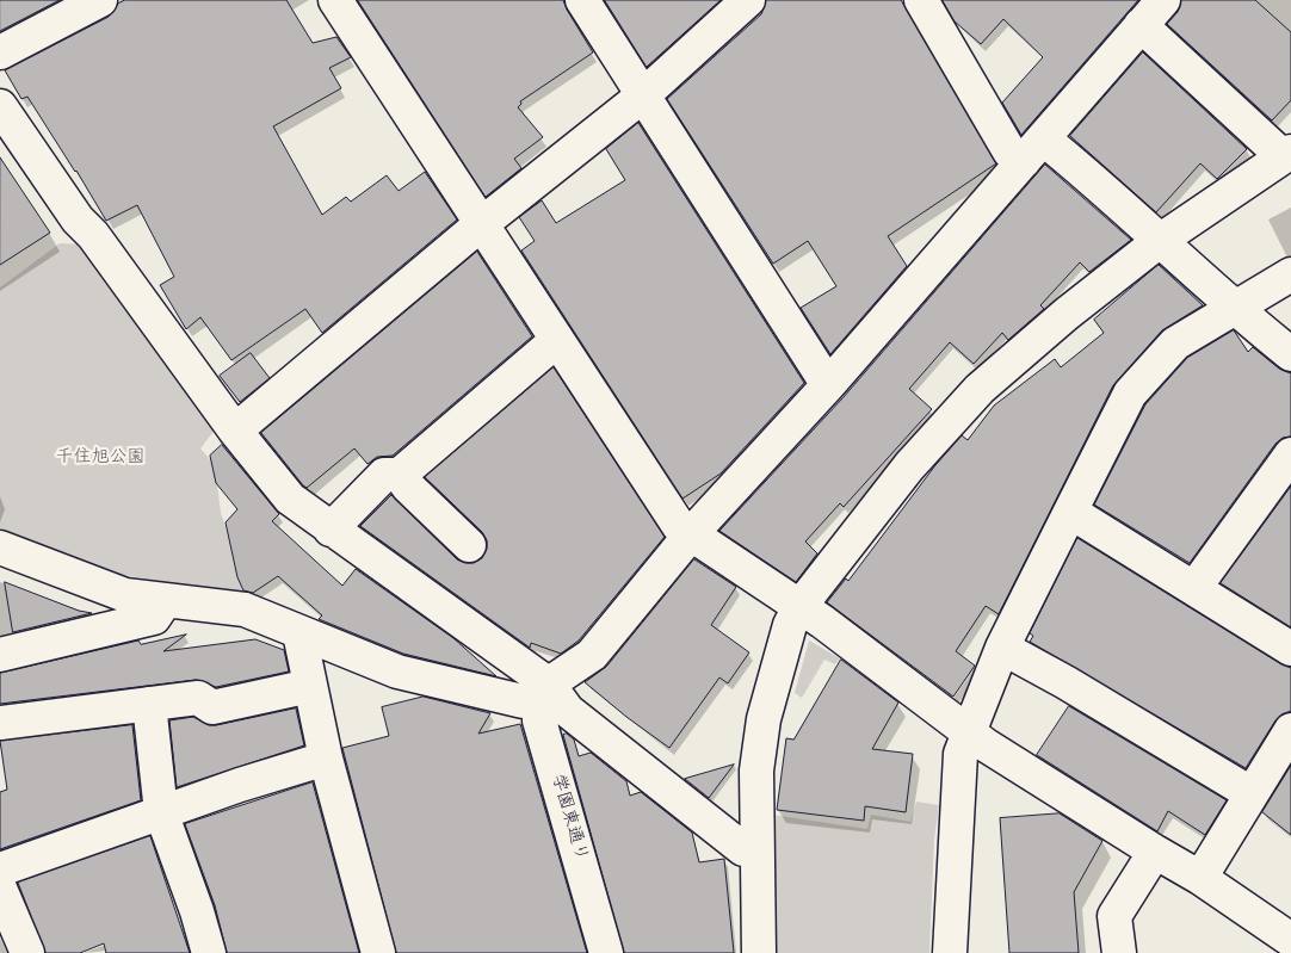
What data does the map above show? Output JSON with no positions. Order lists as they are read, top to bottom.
{
  "streets": {
    "street": ["学園東通り"]
  },
  "parks": ["千住旭公園"]
}
